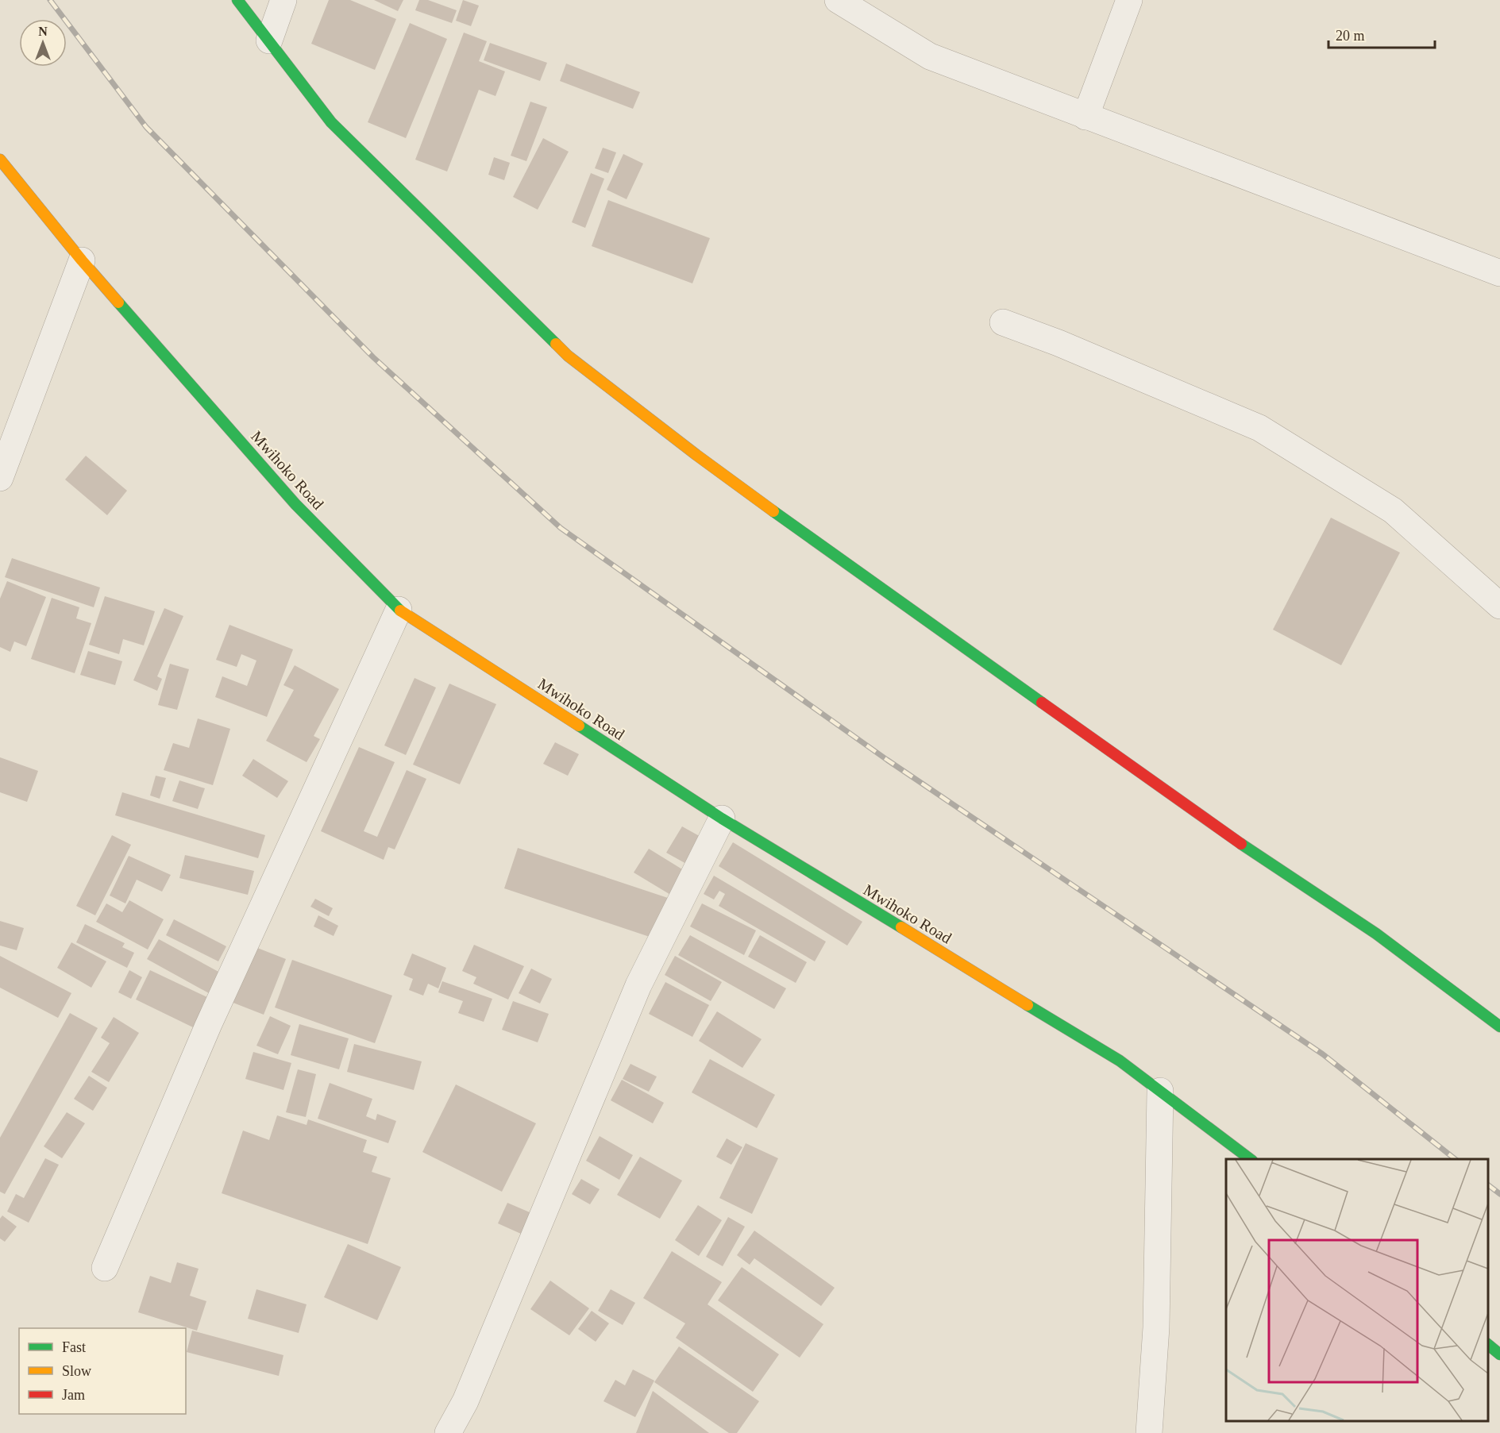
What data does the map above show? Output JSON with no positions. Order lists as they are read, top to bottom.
{
  "streets": {
    "street": ["Mwihoko Road"]
  },
  "legend": ["Fast", "Slow", "Jam"],
  "scale_bar": "20 m",
  "north": "top"
}
